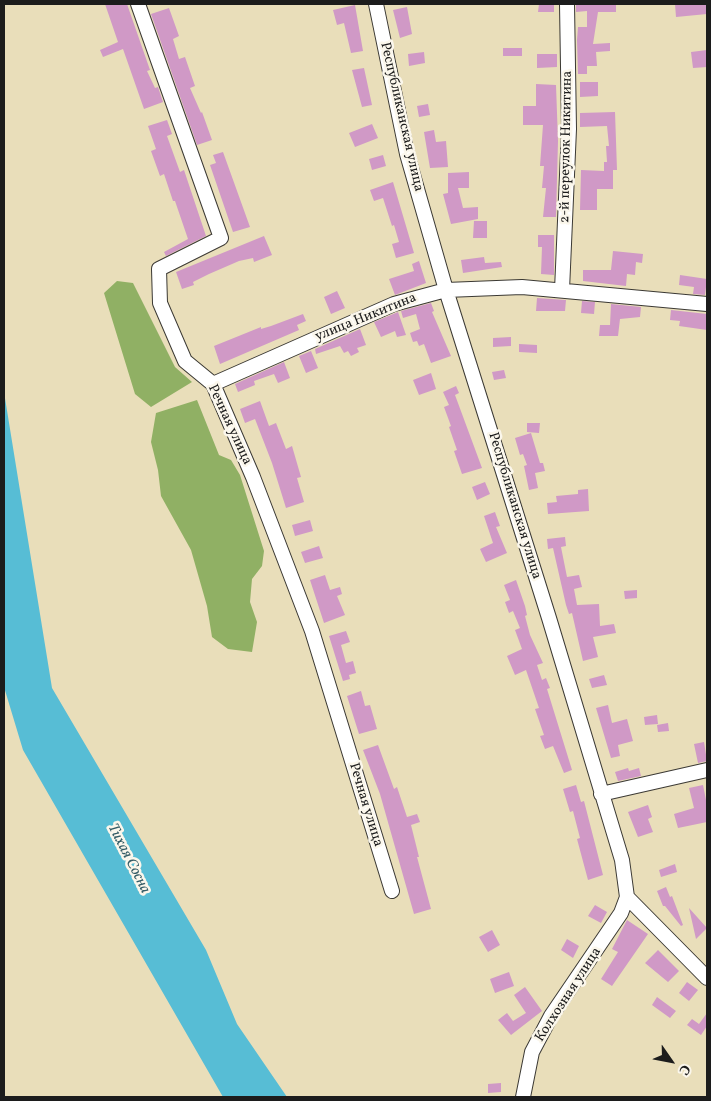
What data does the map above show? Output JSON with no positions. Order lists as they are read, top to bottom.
{
  "streets": {
    "street": [
      "Республиканская улица",
      "2-й переулок Никитина",
      "улица Никитина",
      "Речная улица",
      "Колхозная улица"
    ]
  },
  "crossings": [
    ["Республиканская улица", "улица Никитина"],
    ["Республиканская улица", "Колхозная улица"],
    ["2-й переулок Никитина", "улица Никитина"],
    ["улица Никитина", "Речная улица"]
  ],
  "water": ["Тихая Сосна"],
  "north": "bottom right"
}
